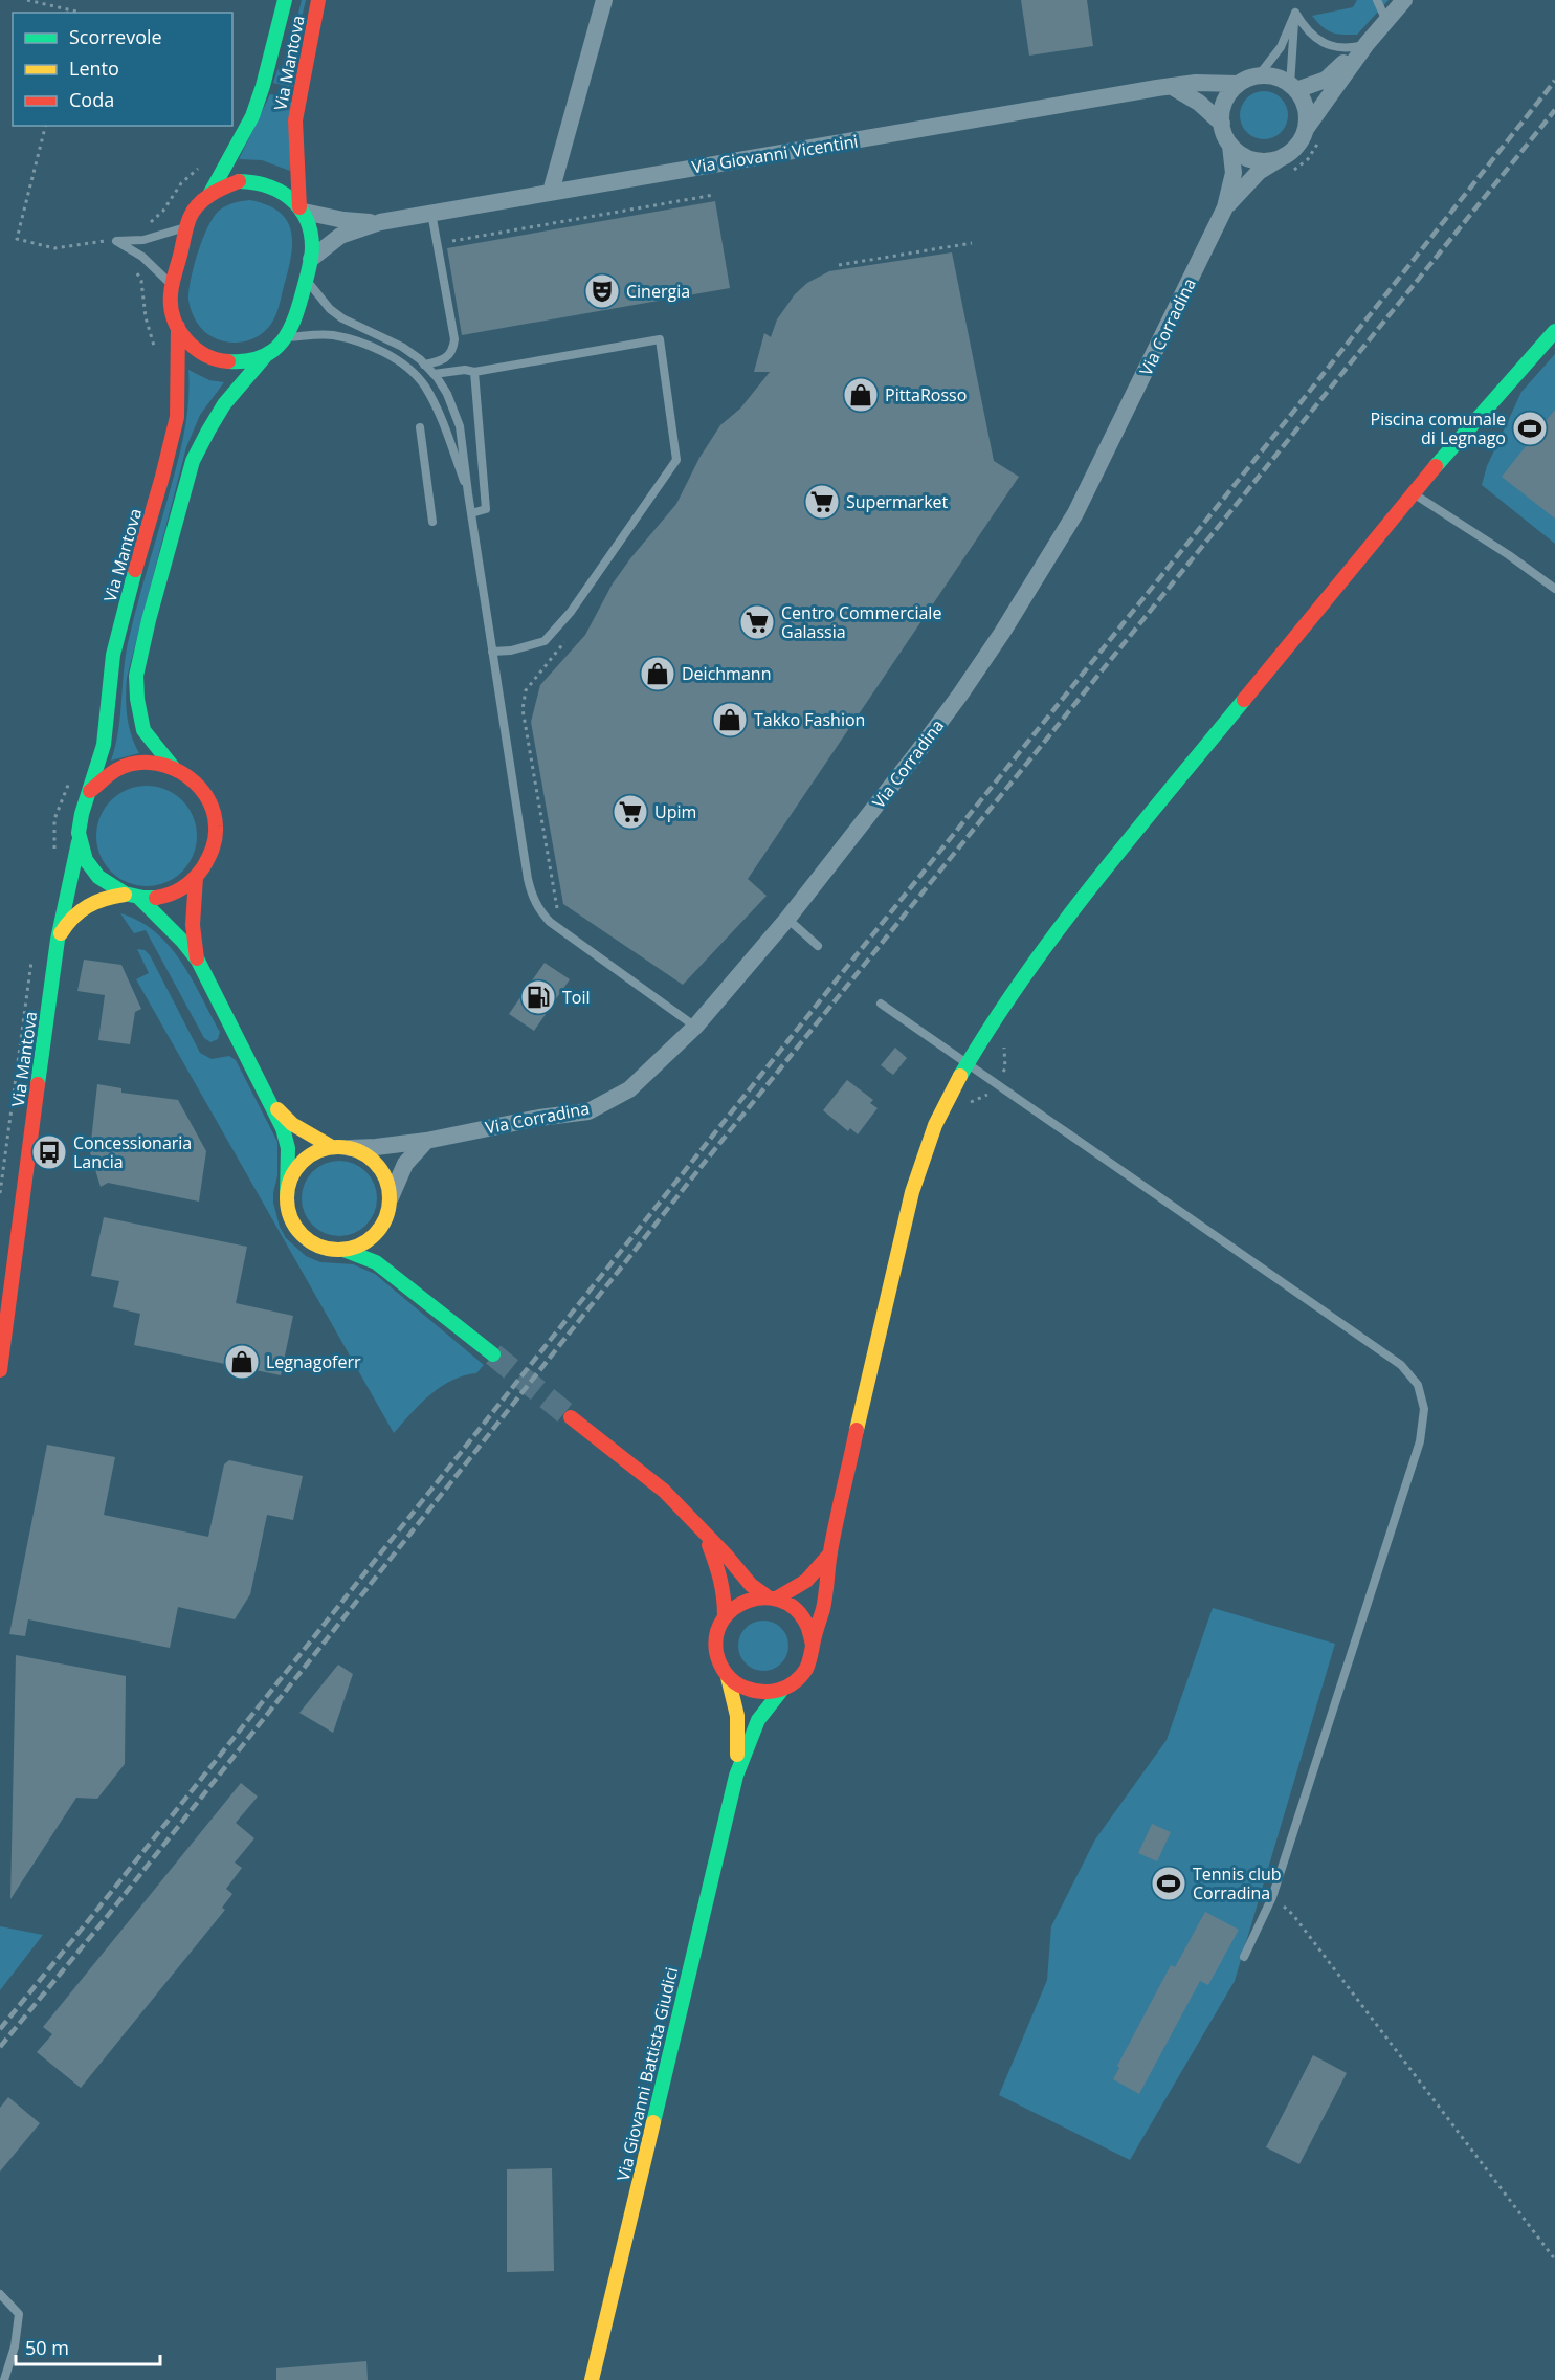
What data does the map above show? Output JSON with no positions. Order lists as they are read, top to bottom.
{
  "streets": {
    "main road": ["Via Mantova", "Via Giovanni Battista Giudici"],
    "street": ["Via Giovanni Vicentini", "Via Corradina"]
  },
  "crossings": [
    ["Via Mantova", "Via Giovanni Vicentini"],
    ["Via Giovanni Vicentini", "Via Corradina"]
  ],
  "places": {
    "theatre": ["Cinergia"],
    "shop": [
      "PittaRosso",
      "Deichmann",
      "Takko Fashion",
      "Legnagoferr"
    ],
    "sports": ["Piscina comunale di Legnago", "Tennis club Corradina"],
    "supermarket": ["Supermarket", "Centro Commerciale Galassia", "Upim"],
    "fuel station": ["Toil"],
    "bus stop": ["Concessionaria Lancia"]
  },
  "legend": ["Scorrevole", "Lento", "Coda"],
  "scale_bar": "50 m"
}
